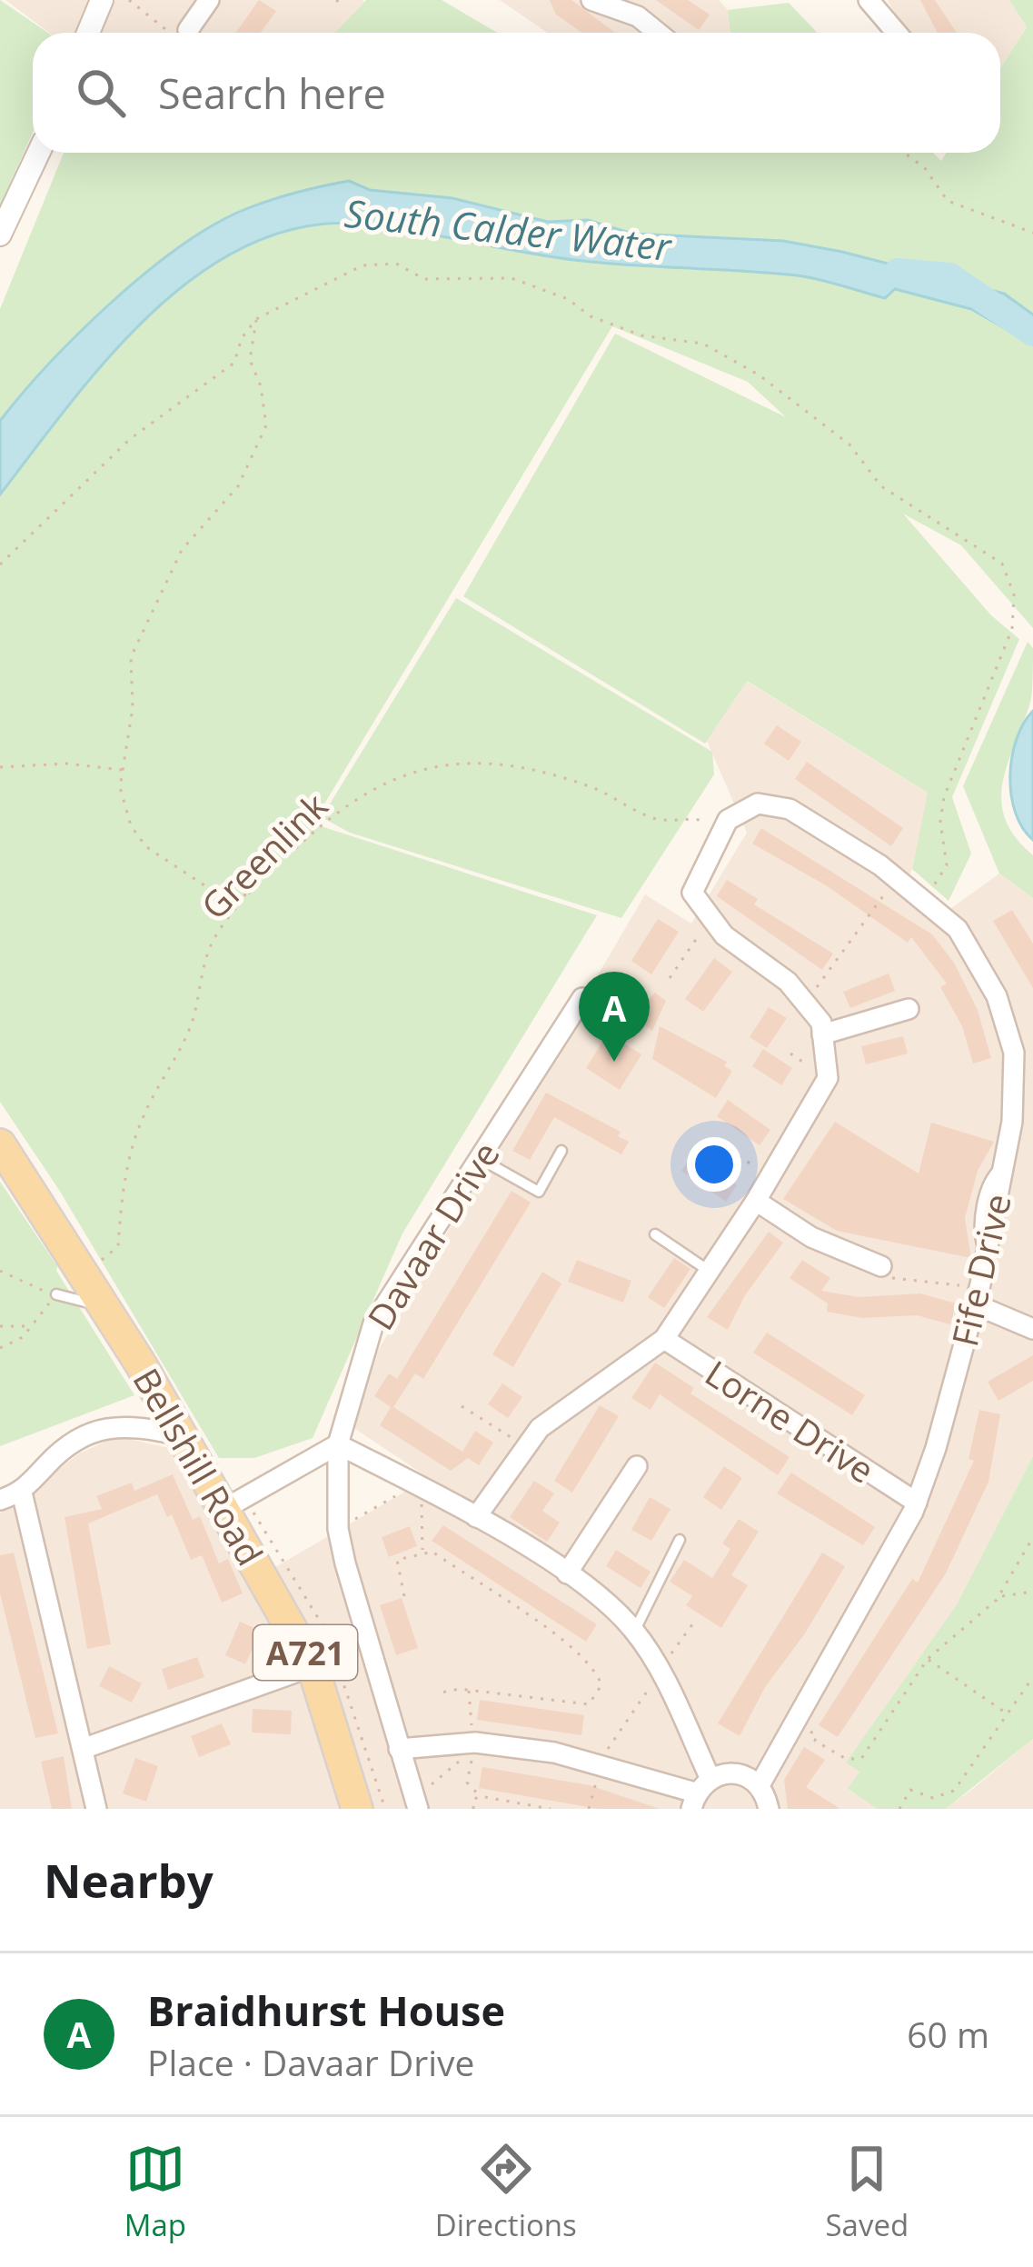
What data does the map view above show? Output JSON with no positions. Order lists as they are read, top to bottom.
{
  "streets": {
    "main road": ["Bellshill Road", "A721"],
    "street": ["Davaar Drive", "Fife Drive", "Lorne Drive"],
    "path": ["Greenlink"]
  },
  "crossings": [
    ["Greenlink", "Fife Drive"],
    ["Greenlink", "Bellshill Road"],
    ["Fife Drive", "Lorne Drive"]
  ],
  "water": ["South Calder Water"],
  "page": {
    "search": "Search here",
    "pins": "A",
    "heading": "Nearby",
    "list": [
      {
        "mark": "A",
        "name": "Braidhurst House",
        "note": "Place · Davaar Drive",
        "value": "60 m"
      }
    ],
    "nav": ["Map", "Directions", "Saved"]
  }
}
